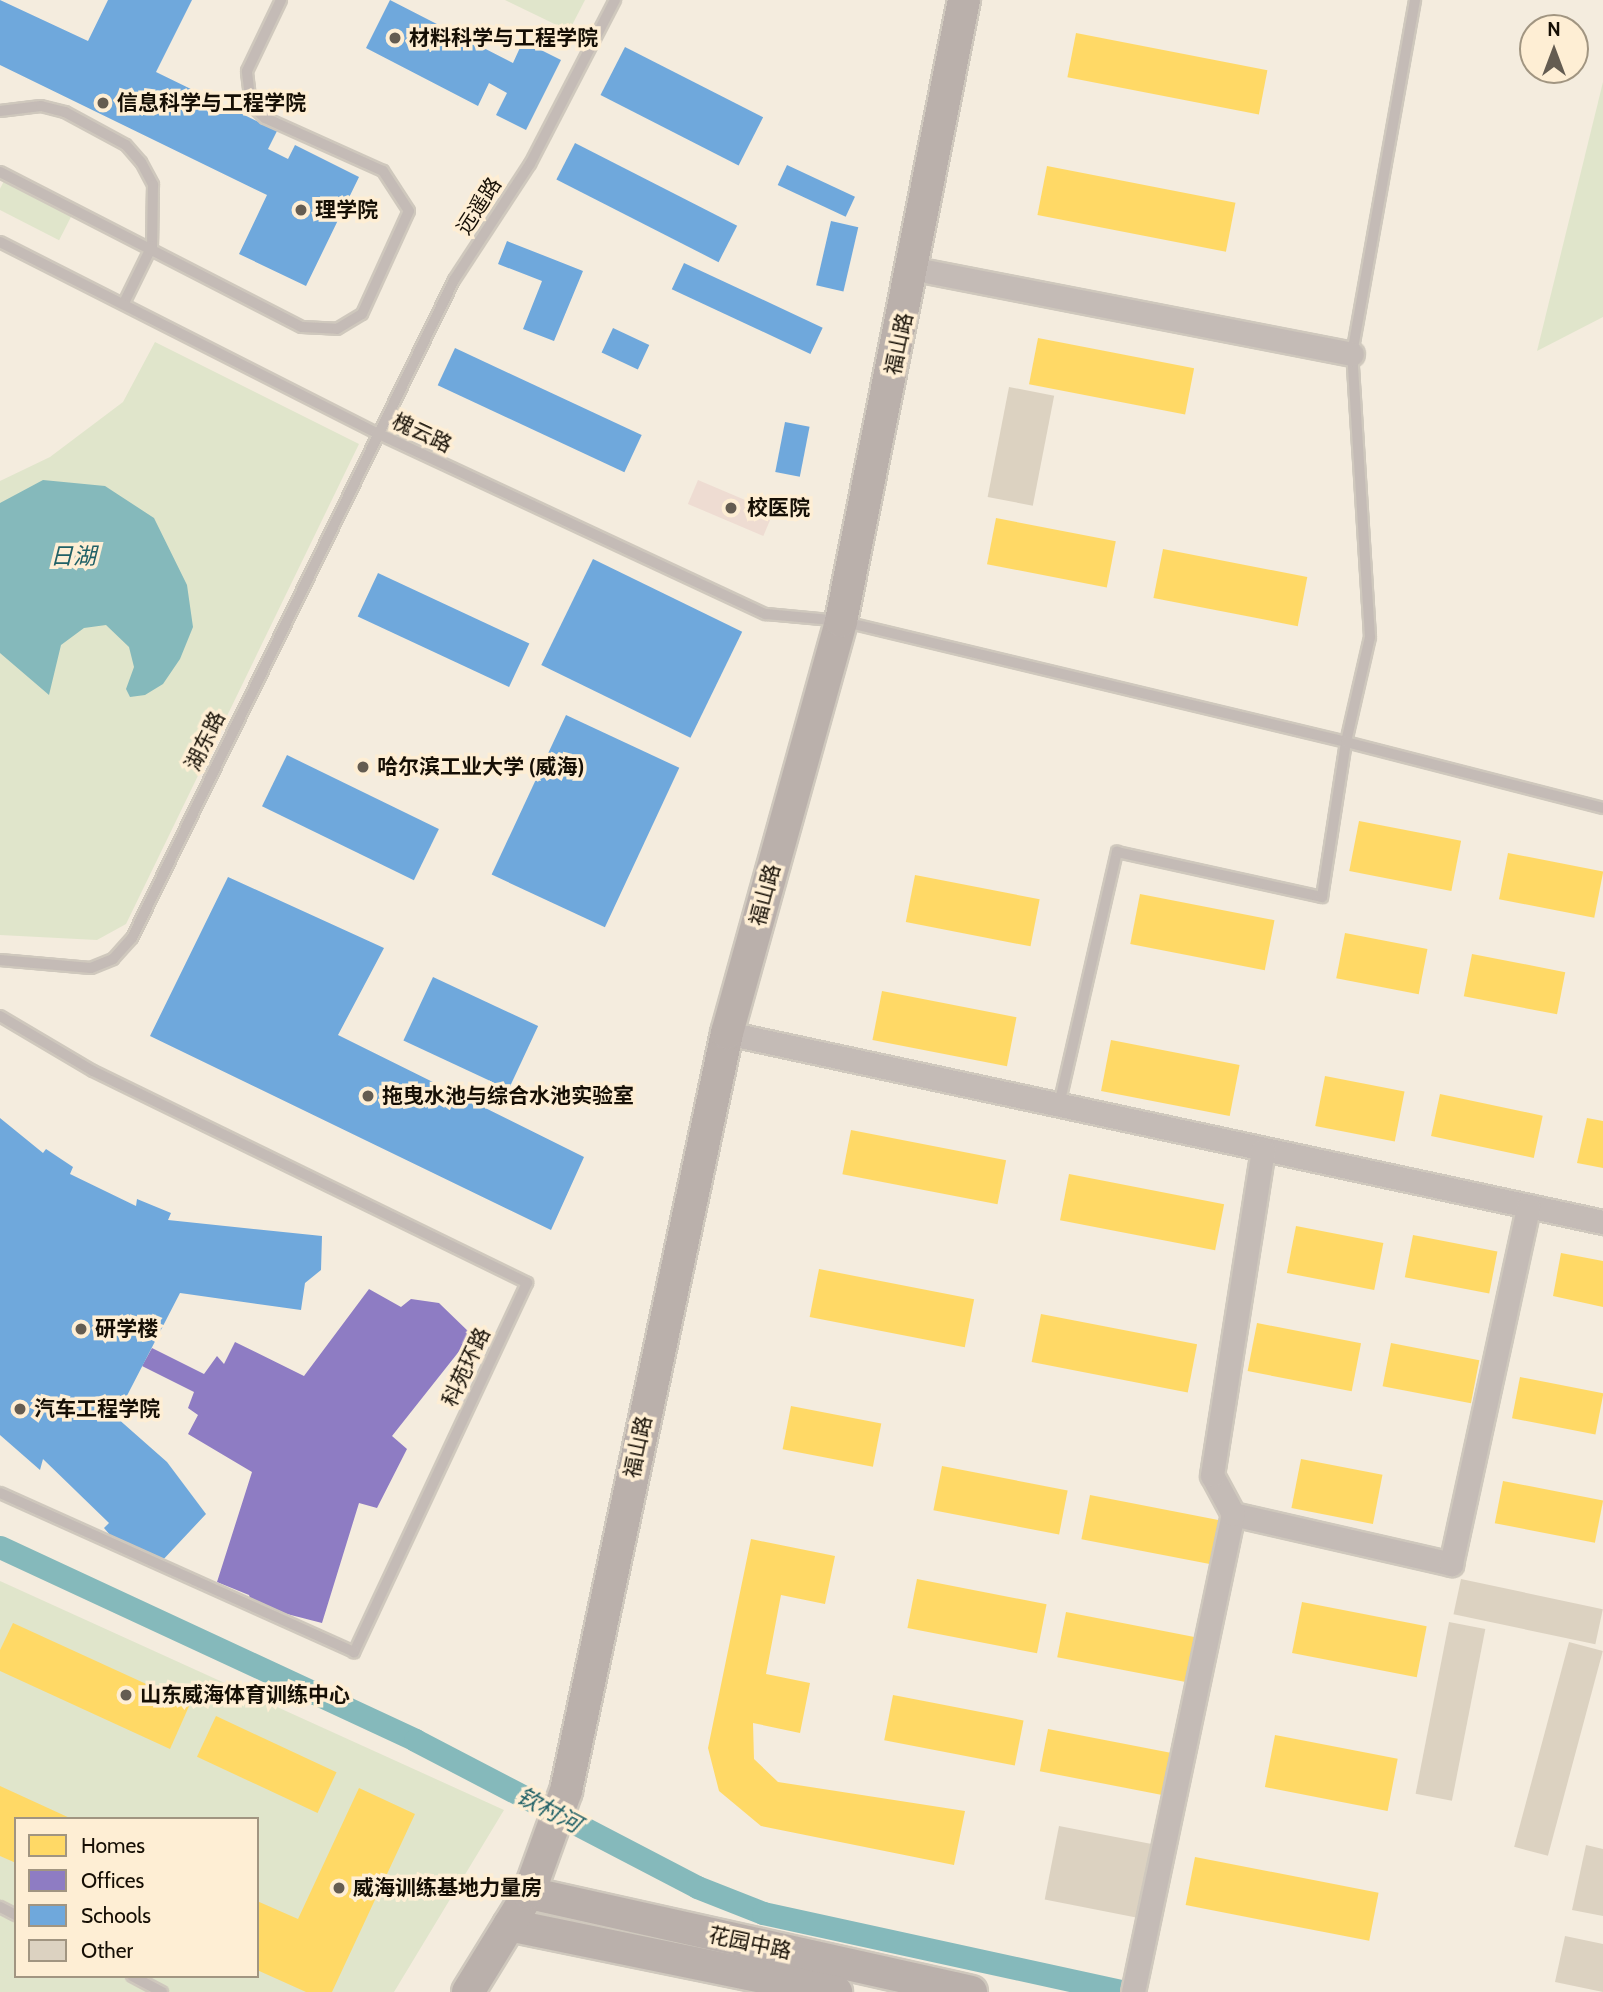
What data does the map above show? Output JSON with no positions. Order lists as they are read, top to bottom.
{
  "streets": {
    "main road": ["福山路", "花园中路"],
    "lane": [
      "远遥路",
      "槐云路",
      "湖东路",
      "科苑环路"
    ]
  },
  "crossings": [
    ["远遥路", "槐云路"],
    ["远遥路", "湖东路"],
    ["福山路", "槐云路"],
    ["福山路", "花园中路"],
    ["槐云路", "湖东路"]
  ],
  "water": ["日湖", "钦村河"],
  "places": [
    "材料科学与工程学院",
    "信息科学与工程学院",
    "理学院",
    "校医院",
    "哈尔滨工业大学 (威海)",
    "拖曳水池与综合水池实验室",
    "研学楼",
    "汽车工程学院",
    "山东威海体育训练中心",
    "威海训练基地力量房"
  ],
  "legend": [
    "Homes",
    "Offices",
    "Schools",
    "Other"
  ],
  "north": "top"
}
